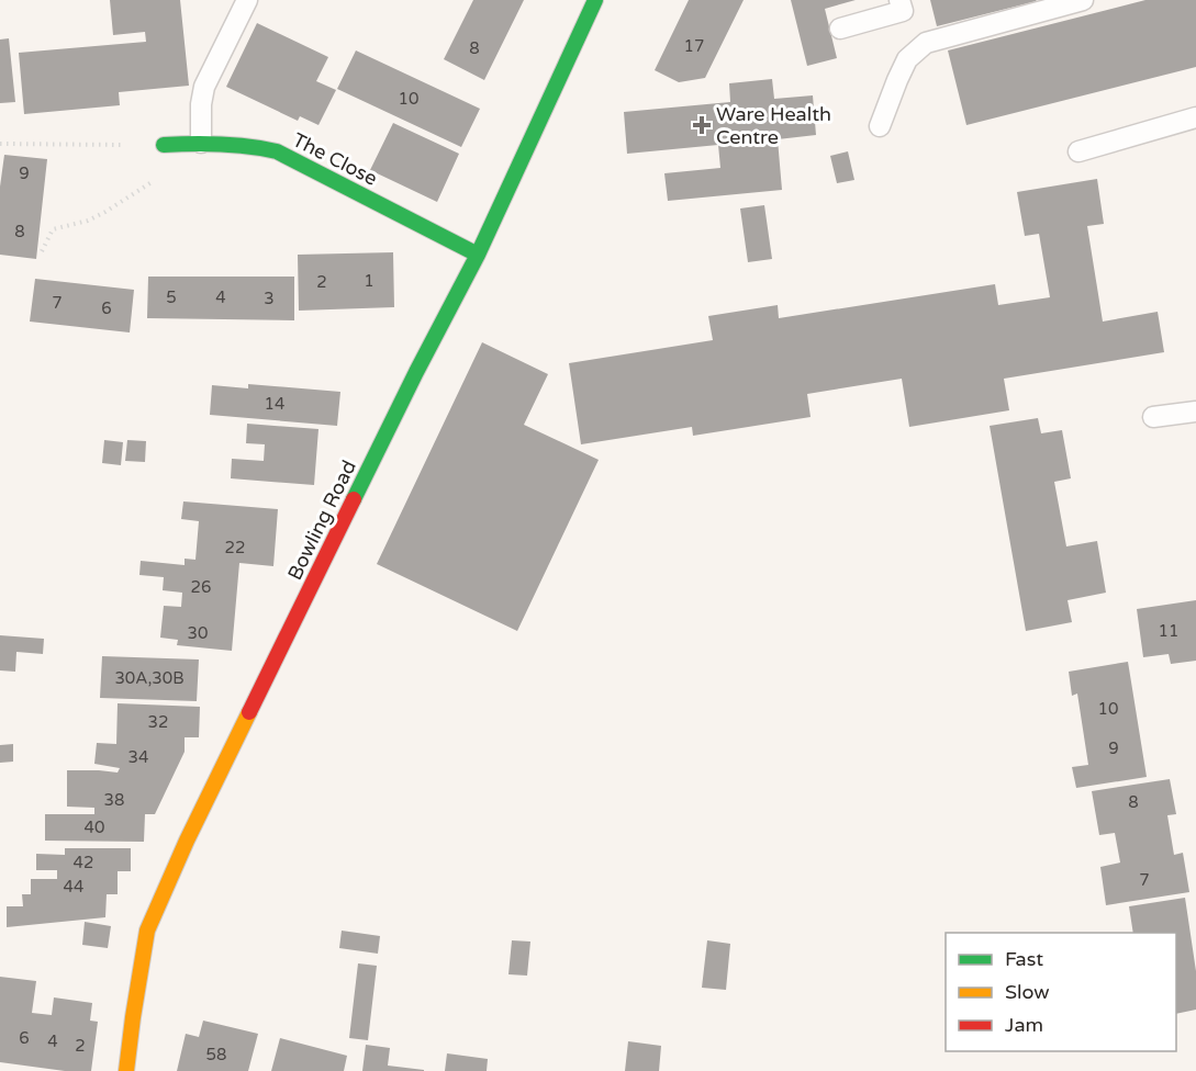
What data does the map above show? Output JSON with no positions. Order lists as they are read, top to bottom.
{
  "streets": {
    "street": ["The Close", "Bowling Road"]
  },
  "crossings": [
    ["The Close", "Bowling Road"]
  ],
  "places": {
    "health": ["Ware Health Centre"]
  },
  "house_numbers": [
    "17",
    "8",
    "10",
    "9",
    "8",
    "1",
    "2",
    "5",
    "4",
    "3",
    "7",
    "6",
    "14",
    "22",
    "26",
    "11",
    "30",
    "30A,30B",
    "10",
    "32",
    "9",
    "34",
    "38",
    "8",
    "40",
    "42",
    "7",
    "44",
    "6",
    "4",
    "2",
    "58"
  ],
  "legend": ["Fast", "Slow", "Jam"]
}
